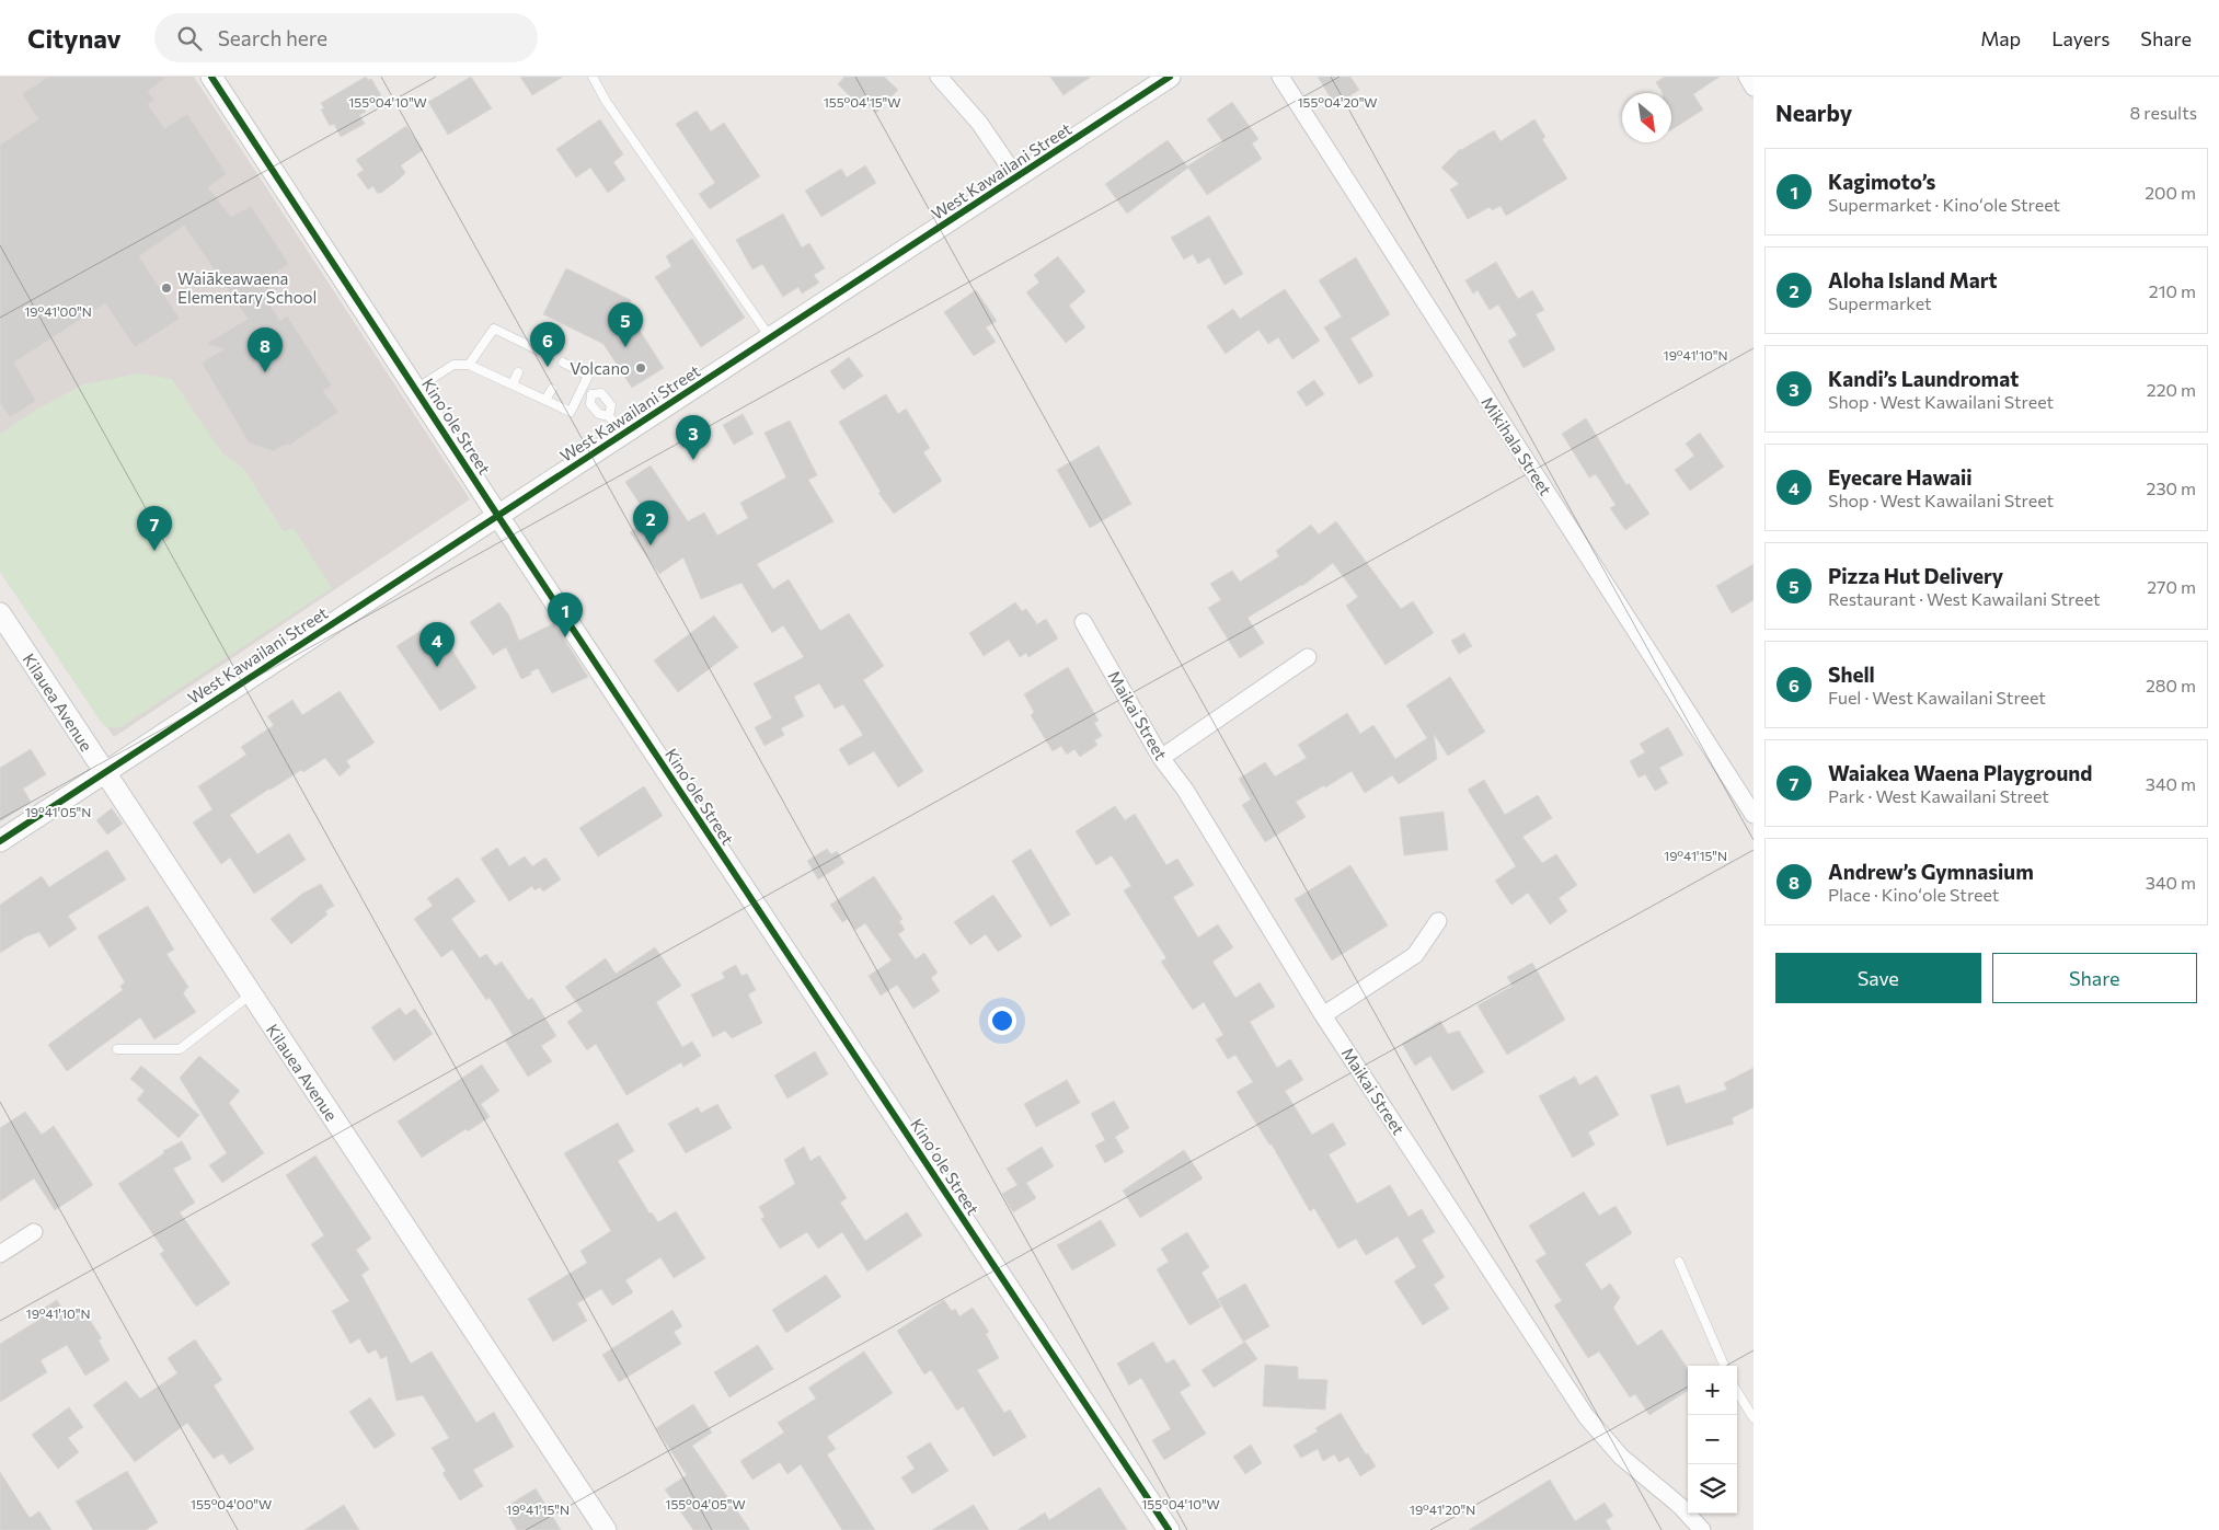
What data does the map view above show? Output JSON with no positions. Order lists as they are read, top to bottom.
{
  "streets": {
    "street": [
      "West Kawailani Street",
      "Kinoʻole Street",
      "Mikihala Street",
      "Kilauea Avenue",
      "Maikai Street"
    ]
  },
  "crossings": [
    ["West Kawailani Street", "Kinoʻole Street"],
    ["West Kawailani Street", "Kilauea Avenue"]
  ],
  "places": ["Waiākeawaena Elementary School", "Volcano"],
  "north": "bottom right",
  "page": {
    "header": "Citynav",
    "search": "Search here",
    "nav": ["Map", "Layers", "Share"],
    "heading": ["Nearby", "8 results"],
    "list": [
      {
        "mark": "1",
        "name": "Kagimoto’s",
        "note": "Supermarket · Kinoʻole Street",
        "value": "200 m"
      },
      {
        "mark": "2",
        "name": "Aloha Island Mart",
        "note": "Supermarket",
        "value": "210 m"
      },
      {
        "mark": "3",
        "name": "Kandi’s Laundromat",
        "note": "Shop · West Kawailani Street",
        "value": "220 m"
      },
      {
        "mark": "4",
        "name": "Eyecare Hawaii",
        "note": "Shop · West Kawailani Street",
        "value": "230 m"
      },
      {
        "mark": "5",
        "name": "Pizza Hut Delivery",
        "note": "Restaurant · West Kawailani Street",
        "value": "270 m"
      },
      {
        "mark": "6",
        "name": "Shell",
        "note": "Fuel · West Kawailani Street",
        "value": "280 m"
      },
      {
        "mark": "7",
        "name": "Waiakea Waena Playground",
        "note": "Park · West Kawailani Street",
        "value": "340 m"
      },
      {
        "mark": "8",
        "name": "Andrew’s Gymnasium",
        "note": "Place · Kinoʻole Street",
        "value": "340 m"
      }
    ],
    "pins": [
      "5",
      "6",
      "8",
      "3",
      "2",
      "7",
      "1",
      "4"
    ],
    "buttons": ["Save", "Share"],
    "map_buttons": ["+", "−"]
  },
  "coordinates": [
    "155°04'10\"W",
    "155°04'15\"W",
    "155°04'20\"W",
    "19°41'00\"N",
    "19°41'10\"N",
    "19°41'05\"N",
    "19°41'15\"N",
    "155°04'00\"W",
    "155°04'05\"W",
    "19°41'20\"N"
  ]
}
